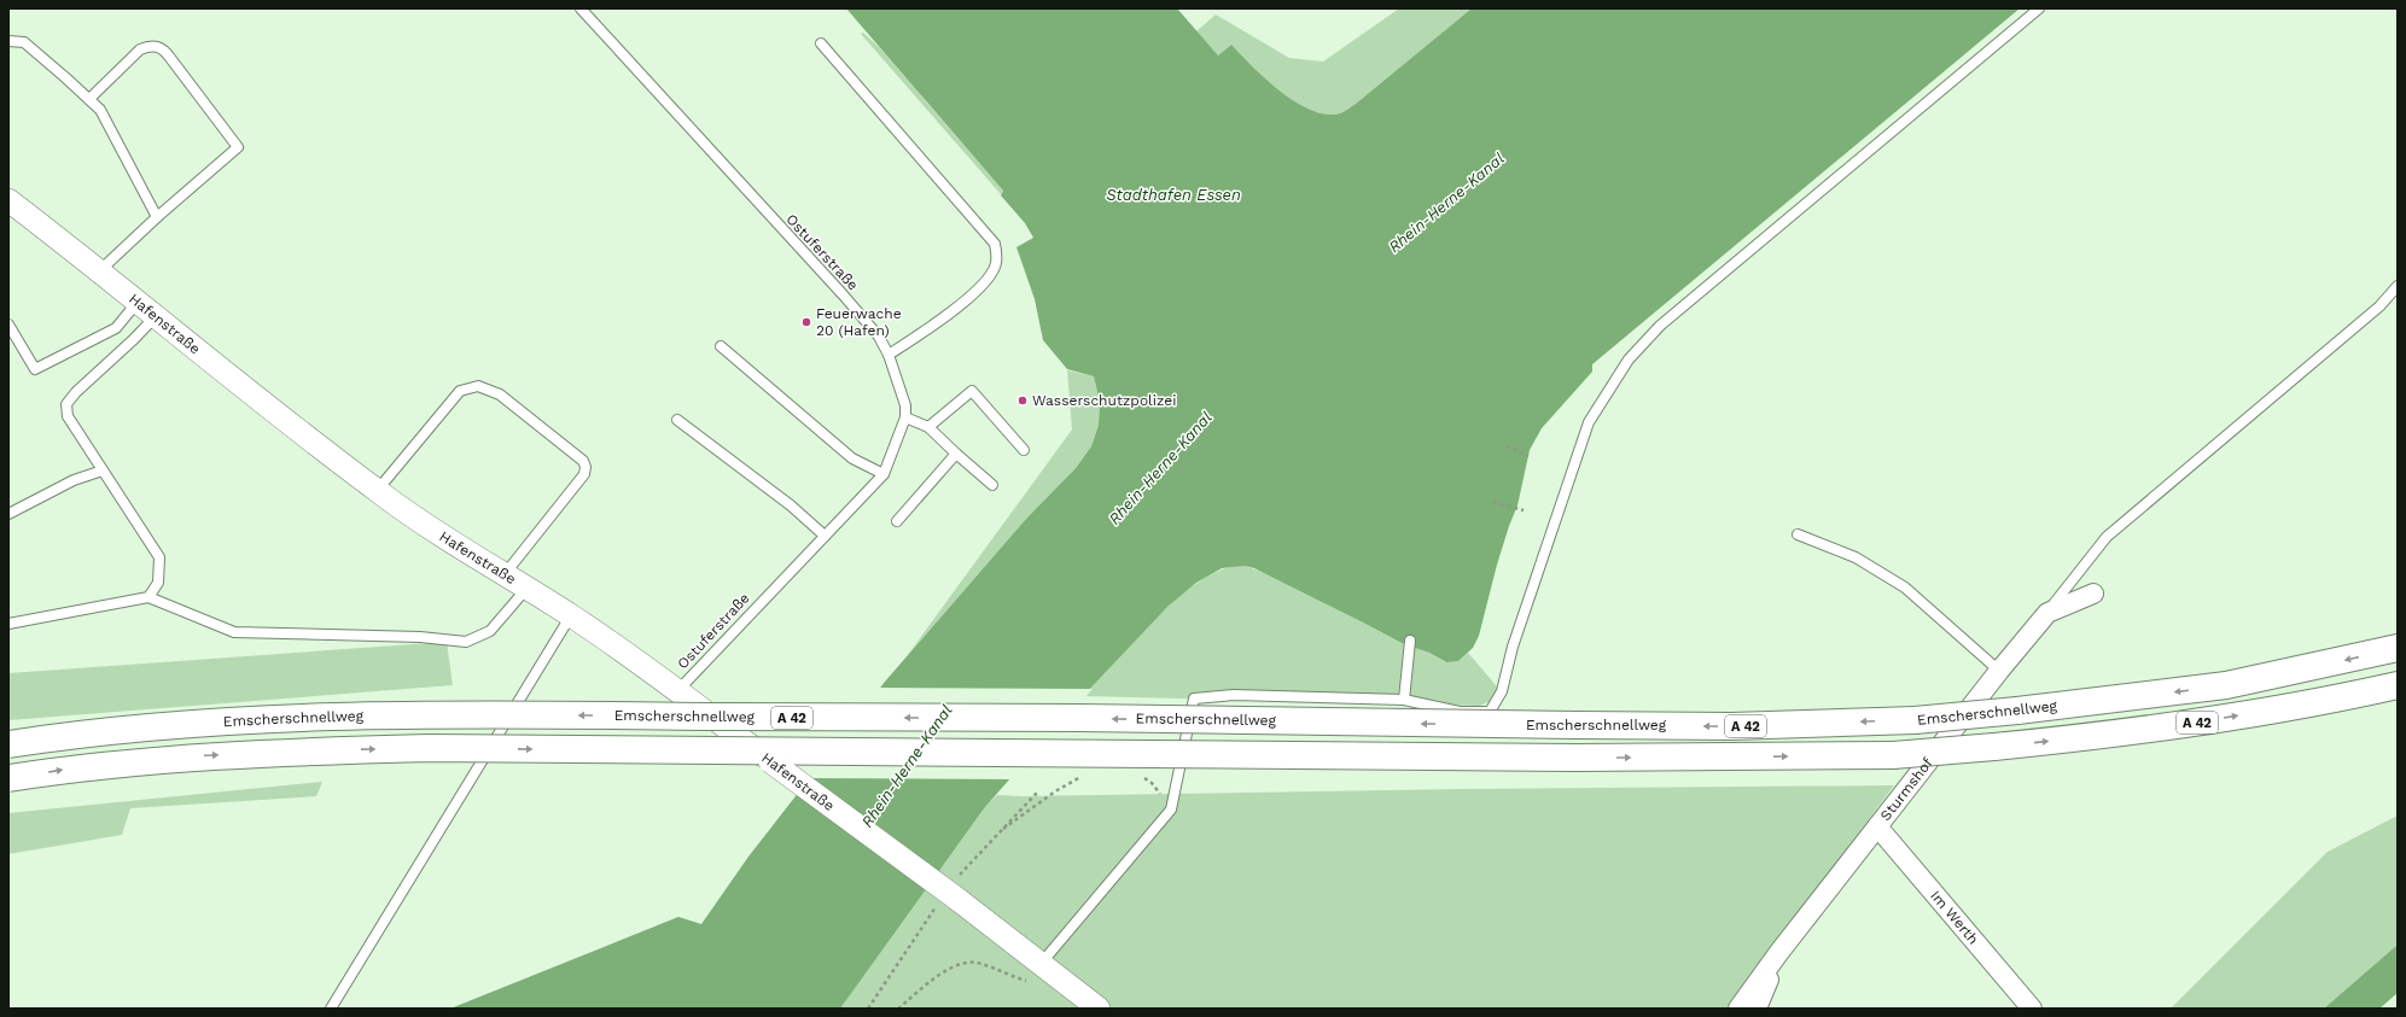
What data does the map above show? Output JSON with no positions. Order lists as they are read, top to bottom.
{
  "streets": {
    "highway": ["Emscherschnellweg", "A 42"],
    "street": ["Hafenstraße", "Sturmshof", "Im Werth"],
    "lane": ["Ostuferstraße"]
  },
  "crossings": [
    ["Ostuferstraße", "Hafenstraße"],
    ["Sturmshof", "Im Werth"]
  ],
  "water": ["Stadthafen Essen", "Rhein-Herne-Kanal"],
  "places": ["Feuerwache 20 (Hafen)", "Wasserschutzpolizei"]
}
